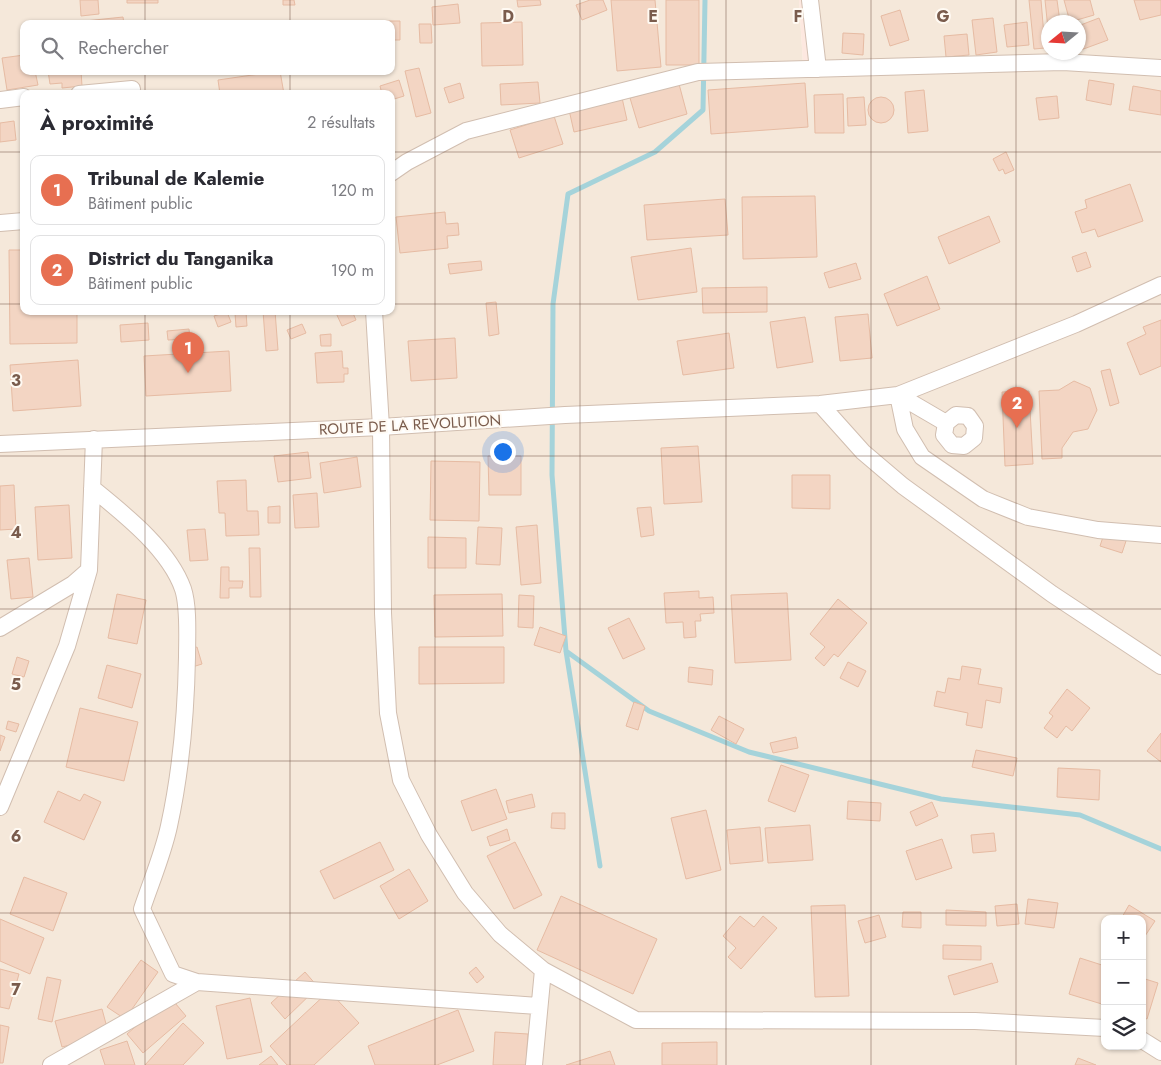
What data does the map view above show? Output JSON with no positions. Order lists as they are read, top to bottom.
{
  "streets": {
    "street": ["ROUTE DE LA REVOLUTION"]
  },
  "north": "left",
  "page": {
    "search": "Rechercher",
    "heading": ["À proximité", "2 résultats"],
    "list": [
      {
        "mark": "1",
        "name": "Tribunal de Kalemie",
        "note": "Bâtiment public",
        "value": "120 m"
      },
      {
        "mark": "2",
        "name": "District du Tanganika",
        "note": "Bâtiment public",
        "value": "190 m"
      }
    ],
    "pins": ["1", "2"],
    "map_buttons": ["+", "−"]
  },
  "grid": {
    "columns": [
      "D",
      "E",
      "F",
      "G"
    ],
    "rows": [
      "3",
      "4",
      "5",
      "6",
      "7"
    ]
  }
}
